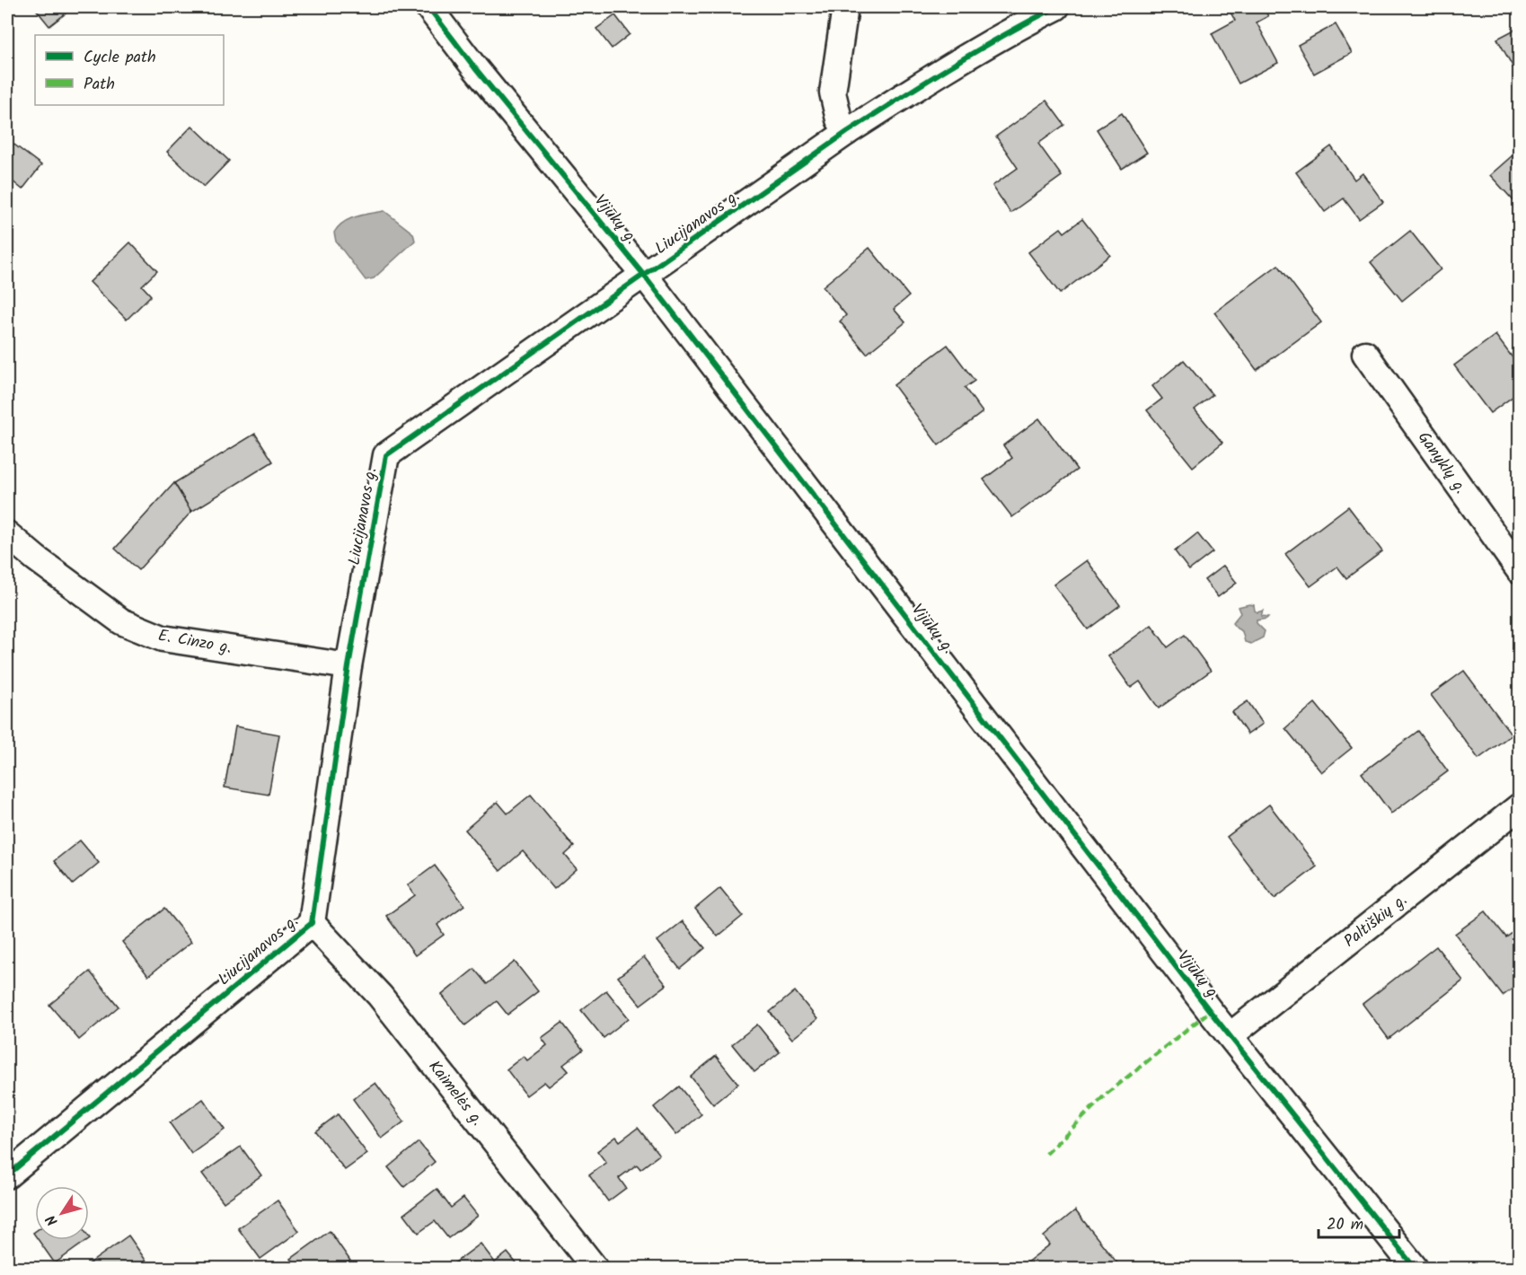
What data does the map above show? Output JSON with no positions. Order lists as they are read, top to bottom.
{
  "streets": {
    "street": [
      "Vijūkų g.",
      "Liucijanavos g.",
      "Ganyklų g.",
      "E. Cinzo g.",
      "Paltiškių g.",
      "Kaimelės g."
    ]
  },
  "crossings": [
    ["Vijūkų g.", "Liucijanavos g."],
    ["Vijūkų g.", "Paltiškių g."],
    ["Liucijanavos g.", "E. Cinzo g."],
    ["Liucijanavos g.", "Kaimelės g."]
  ],
  "legend": ["Cycle path", "Path"],
  "scale_bar": "20 m",
  "north": "bottom left"
}
